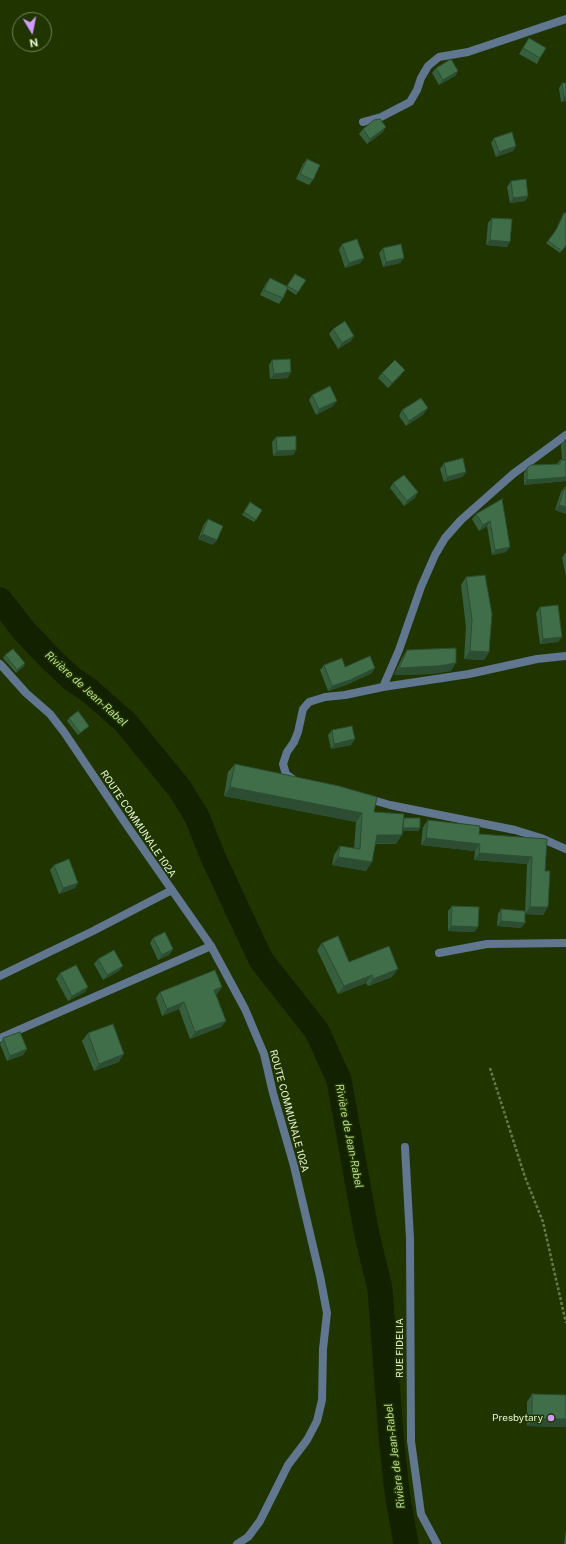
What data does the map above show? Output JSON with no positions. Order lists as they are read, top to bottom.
{
  "streets": {
    "street": ["ROUTE COMMUNALE 102A", "RUE FIDELIA"]
  },
  "water": ["Rivière de Jean-Rabel"],
  "places": ["Presbytary"],
  "north": "bottom"
}
